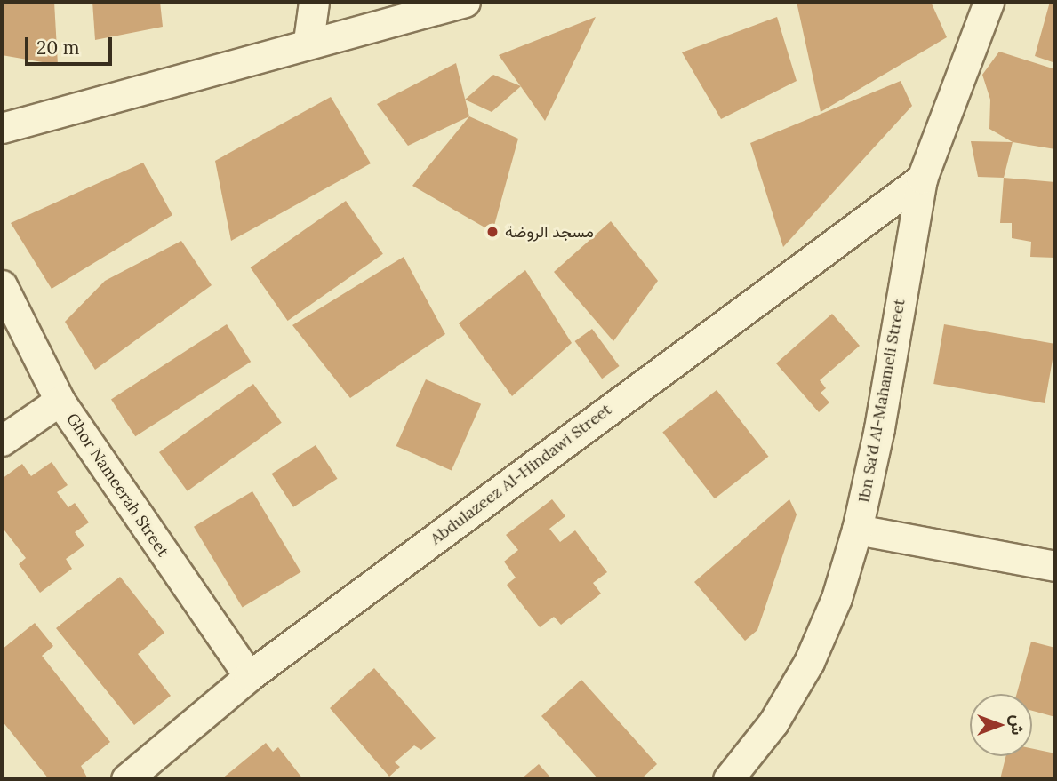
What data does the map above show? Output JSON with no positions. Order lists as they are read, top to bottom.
{
  "streets": {
    "street": ["Ibn Sa'd Al-Mahameli Street", "Abdulazeez Al-Hindawi Street", "Ghor Nameerah Street"]
  },
  "crossings": [
    ["Ibn Sa'd Al-Mahameli Street", "Abdulazeez Al-Hindawi Street"],
    ["Abdulazeez Al-Hindawi Street", "Ghor Nameerah Street"]
  ],
  "places": ["مسجد الروضة"],
  "scale_bar": "20 m",
  "north": "right"
}
